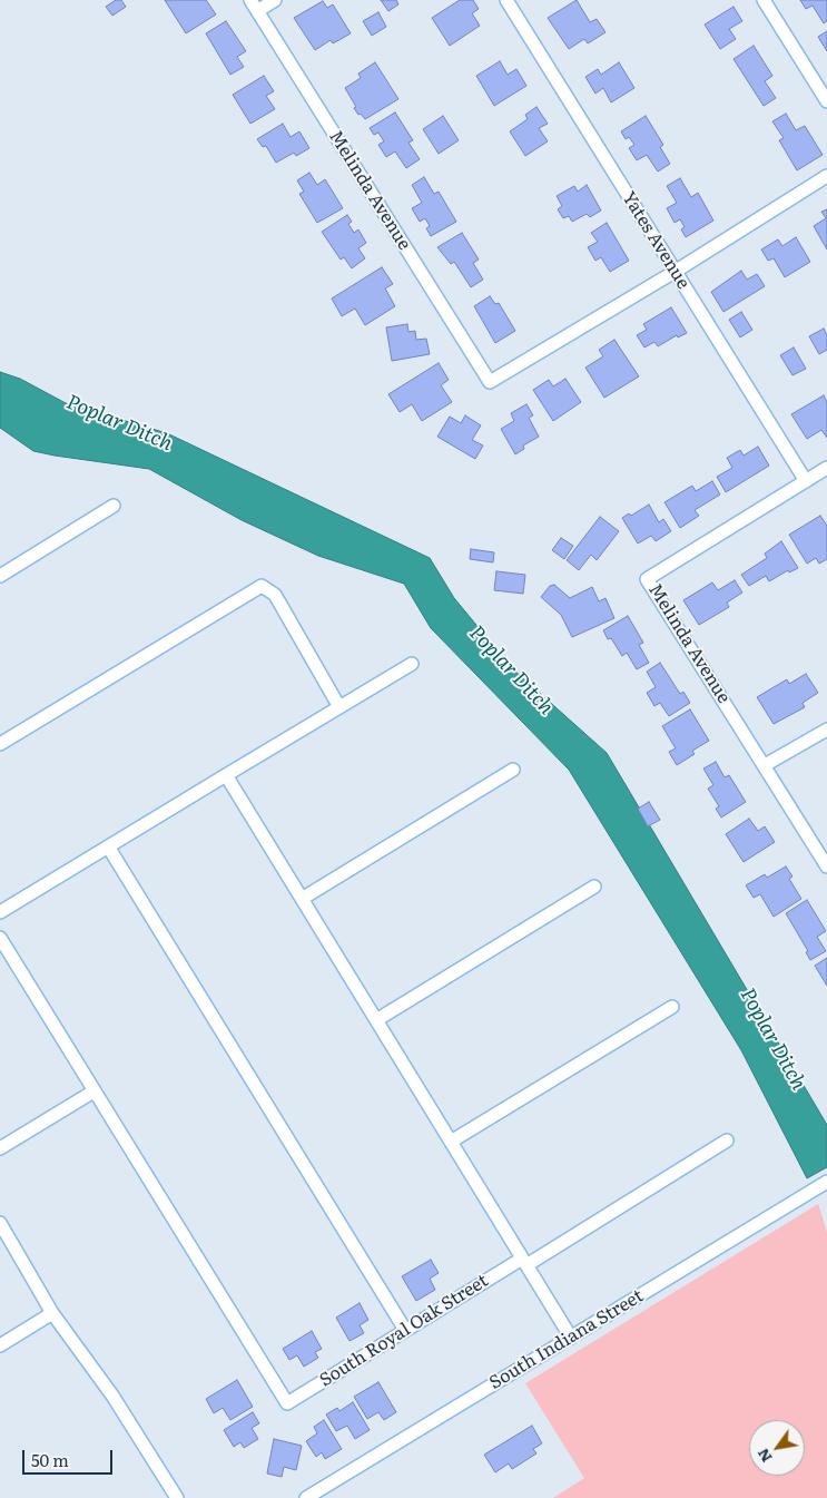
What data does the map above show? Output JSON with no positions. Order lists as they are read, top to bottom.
{
  "streets": {
    "street": [
      "Melinda Avenue",
      "Yates Avenue",
      "South Royal Oak Street",
      "South Indiana Street"
    ]
  },
  "crossings": [
    ["Melinda Avenue", "Yates Avenue"]
  ],
  "water": ["Poplar Ditch"],
  "scale_bar": "50 m",
  "north": "bottom left"
}
